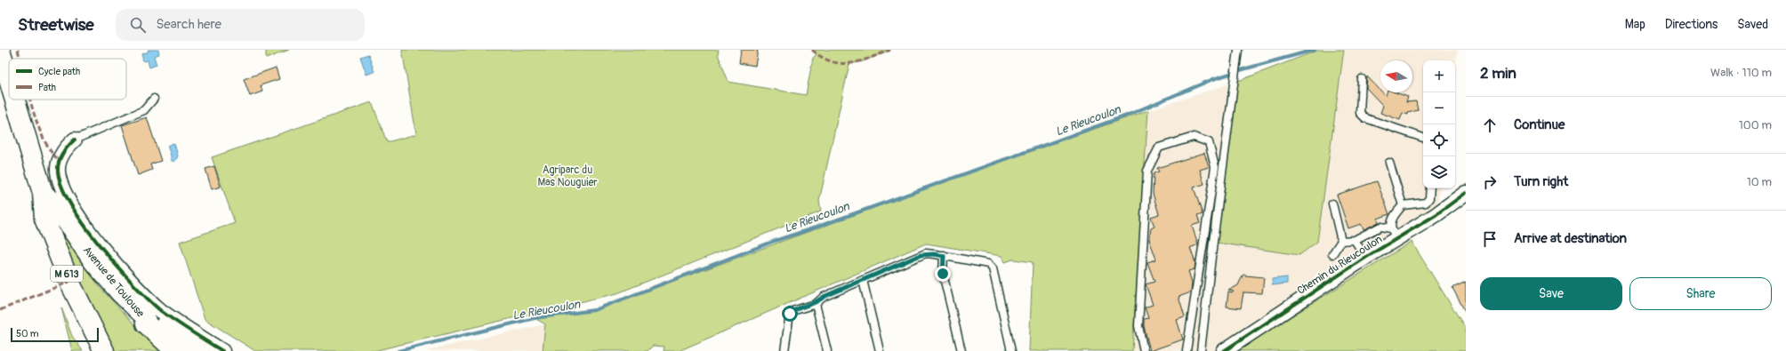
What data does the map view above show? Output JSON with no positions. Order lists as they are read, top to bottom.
{
  "streets": {
    "main road": ["M 613", "Avenue de Toulouse"],
    "street": ["Chemin du Rieucoulon"]
  },
  "water": ["Le Rieucoulon"],
  "parks": ["Agriparc du Mas Nouguier"],
  "legend": ["Cycle path", "Path"],
  "scale_bar": "50 m",
  "north": "left",
  "page": {
    "header": "Streetwise",
    "search": "Search here",
    "nav": ["Map", "Directions", "Saved"],
    "heading": ["2 min", "Walk · 110 m"],
    "map_buttons": ["+", "−"],
    "list": [
      ["Continue", "100 m"],
      ["Turn right", "10 m"],
      "Arrive at destination"
    ],
    "buttons": ["Save", "Share"],
    "scale": "50 m"
  }
}
